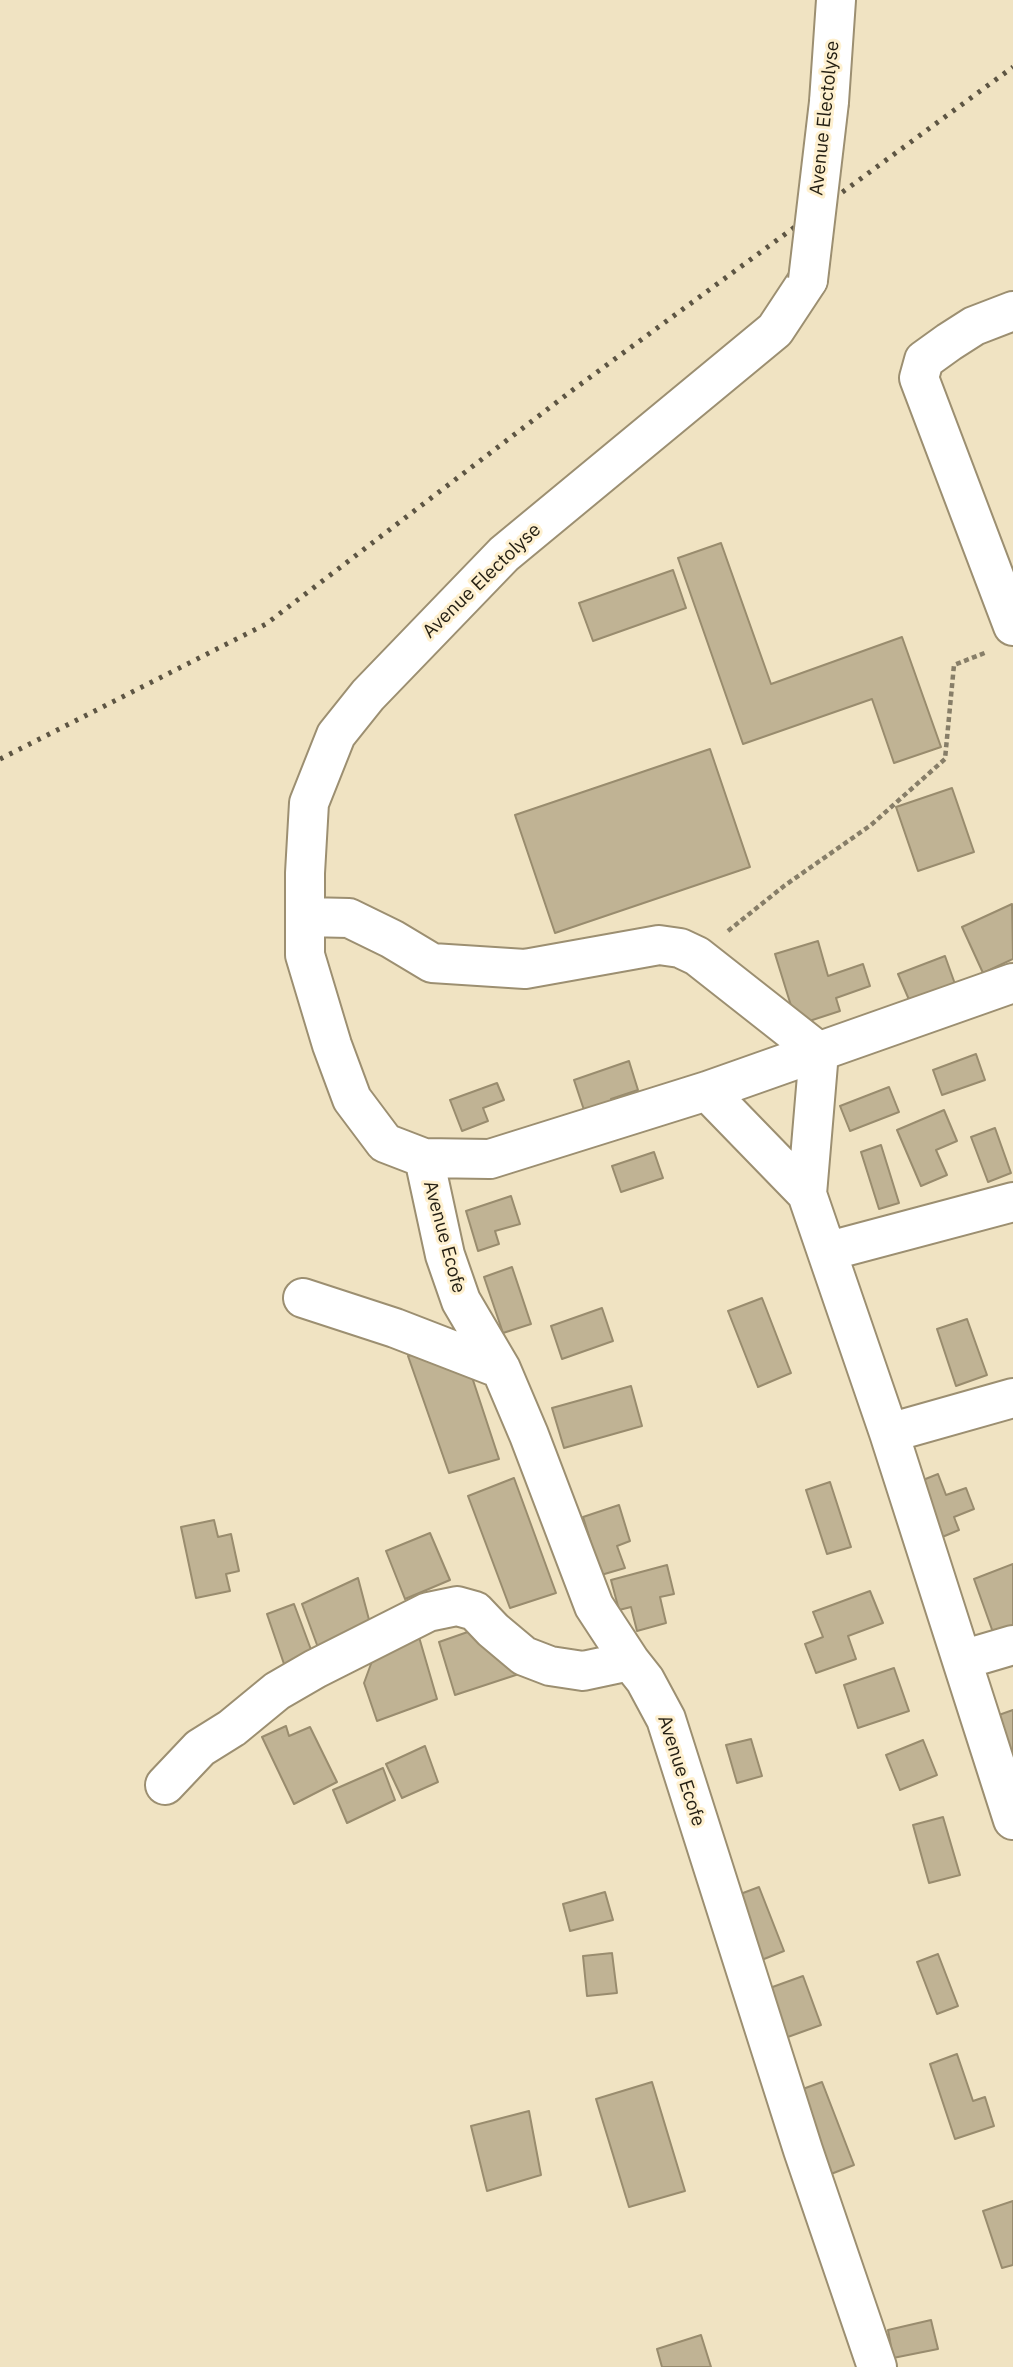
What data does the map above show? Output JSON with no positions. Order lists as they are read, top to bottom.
{
  "streets": {
    "street": ["Avenue Electolyse", "Avenue Ecofe"]
  },
  "crossings": [
    ["Avenue Electolyse", "Avenue Ecofe"]
  ]
}
